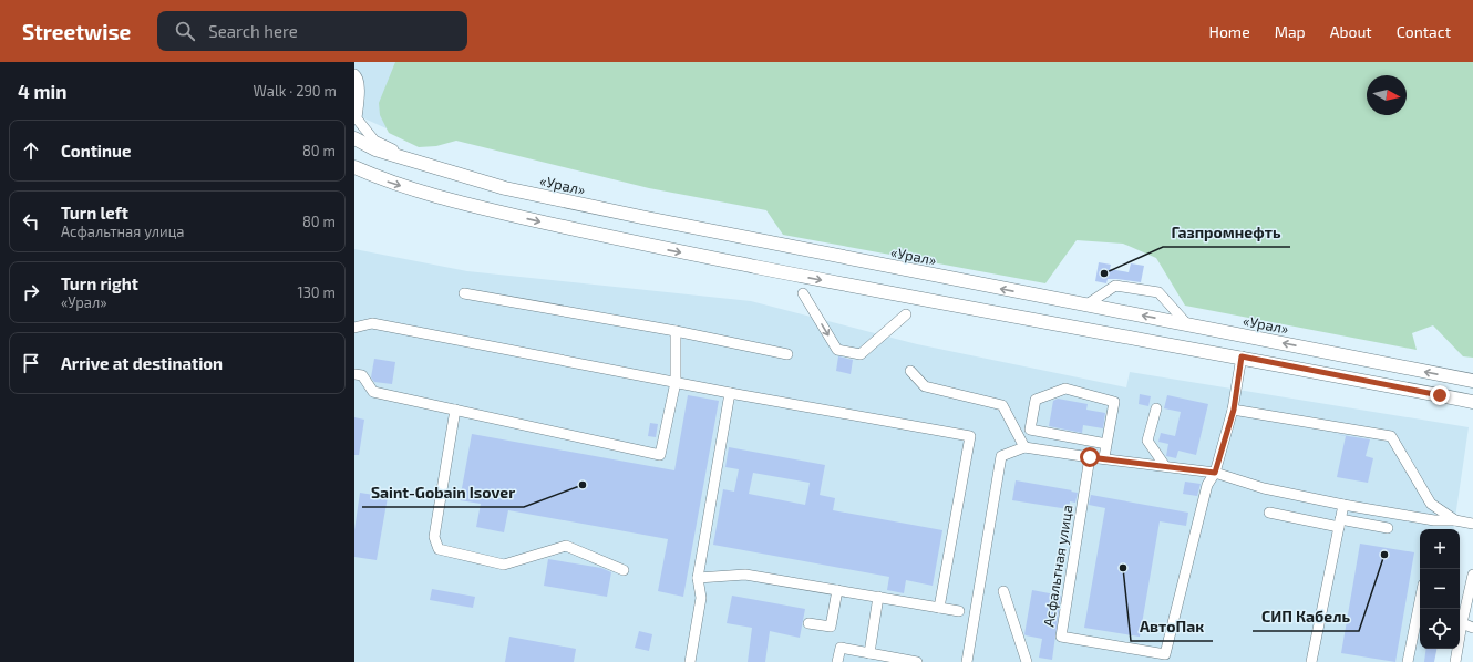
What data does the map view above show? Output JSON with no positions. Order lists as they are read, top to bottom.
{
  "streets": {
    "main road": ["«Урал»"],
    "street": ["Асфальтная улица"]
  },
  "places": [
    "Газпромнефть",
    "Saint-Gobain Isover",
    "СИП Кабель",
    "АвтоПак"
  ],
  "north": "right",
  "page": {
    "header": "Streetwise",
    "search": "Search here",
    "nav": [
      "Home",
      "Map",
      "About",
      "Contact"
    ],
    "heading": ["4 min", "Walk · 290 m"],
    "list": [
      ["Continue", "80 m"],
      ["Turn left", "Асфальтная улица", "80 m"],
      ["Turn right", "«Урал»", "130 m"],
      "Arrive at destination"
    ],
    "map_buttons": ["+", "−"]
  }
}
